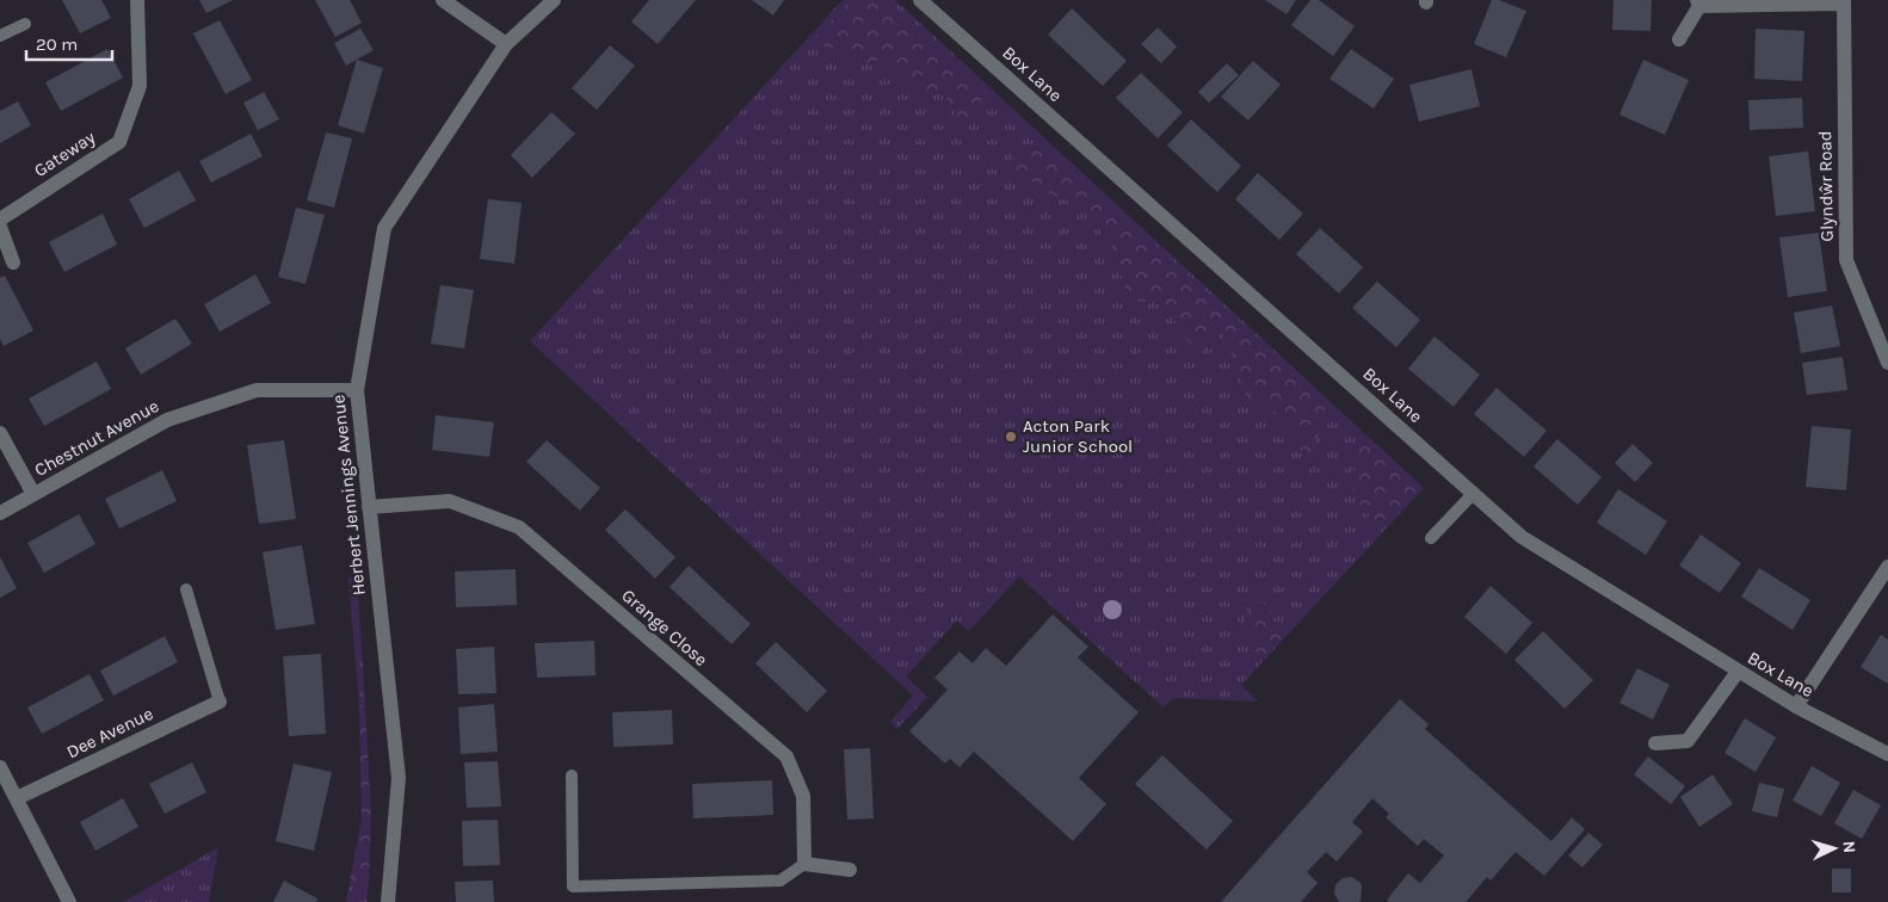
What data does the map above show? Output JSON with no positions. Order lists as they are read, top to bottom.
{
  "streets": {
    "street": [
      "Box Lane",
      "Gateway",
      "Glyndŵr Road",
      "Chestnut Avenue",
      "Herbert Jennings Avenue",
      "Grange Close",
      "Dee Avenue"
    ]
  },
  "crossings": [
    ["Chestnut Avenue", "Herbert Jennings Avenue"],
    ["Herbert Jennings Avenue", "Grange Close"]
  ],
  "places": ["Acton Park Junior School"],
  "scale_bar": "20 m",
  "north": "right"
}
